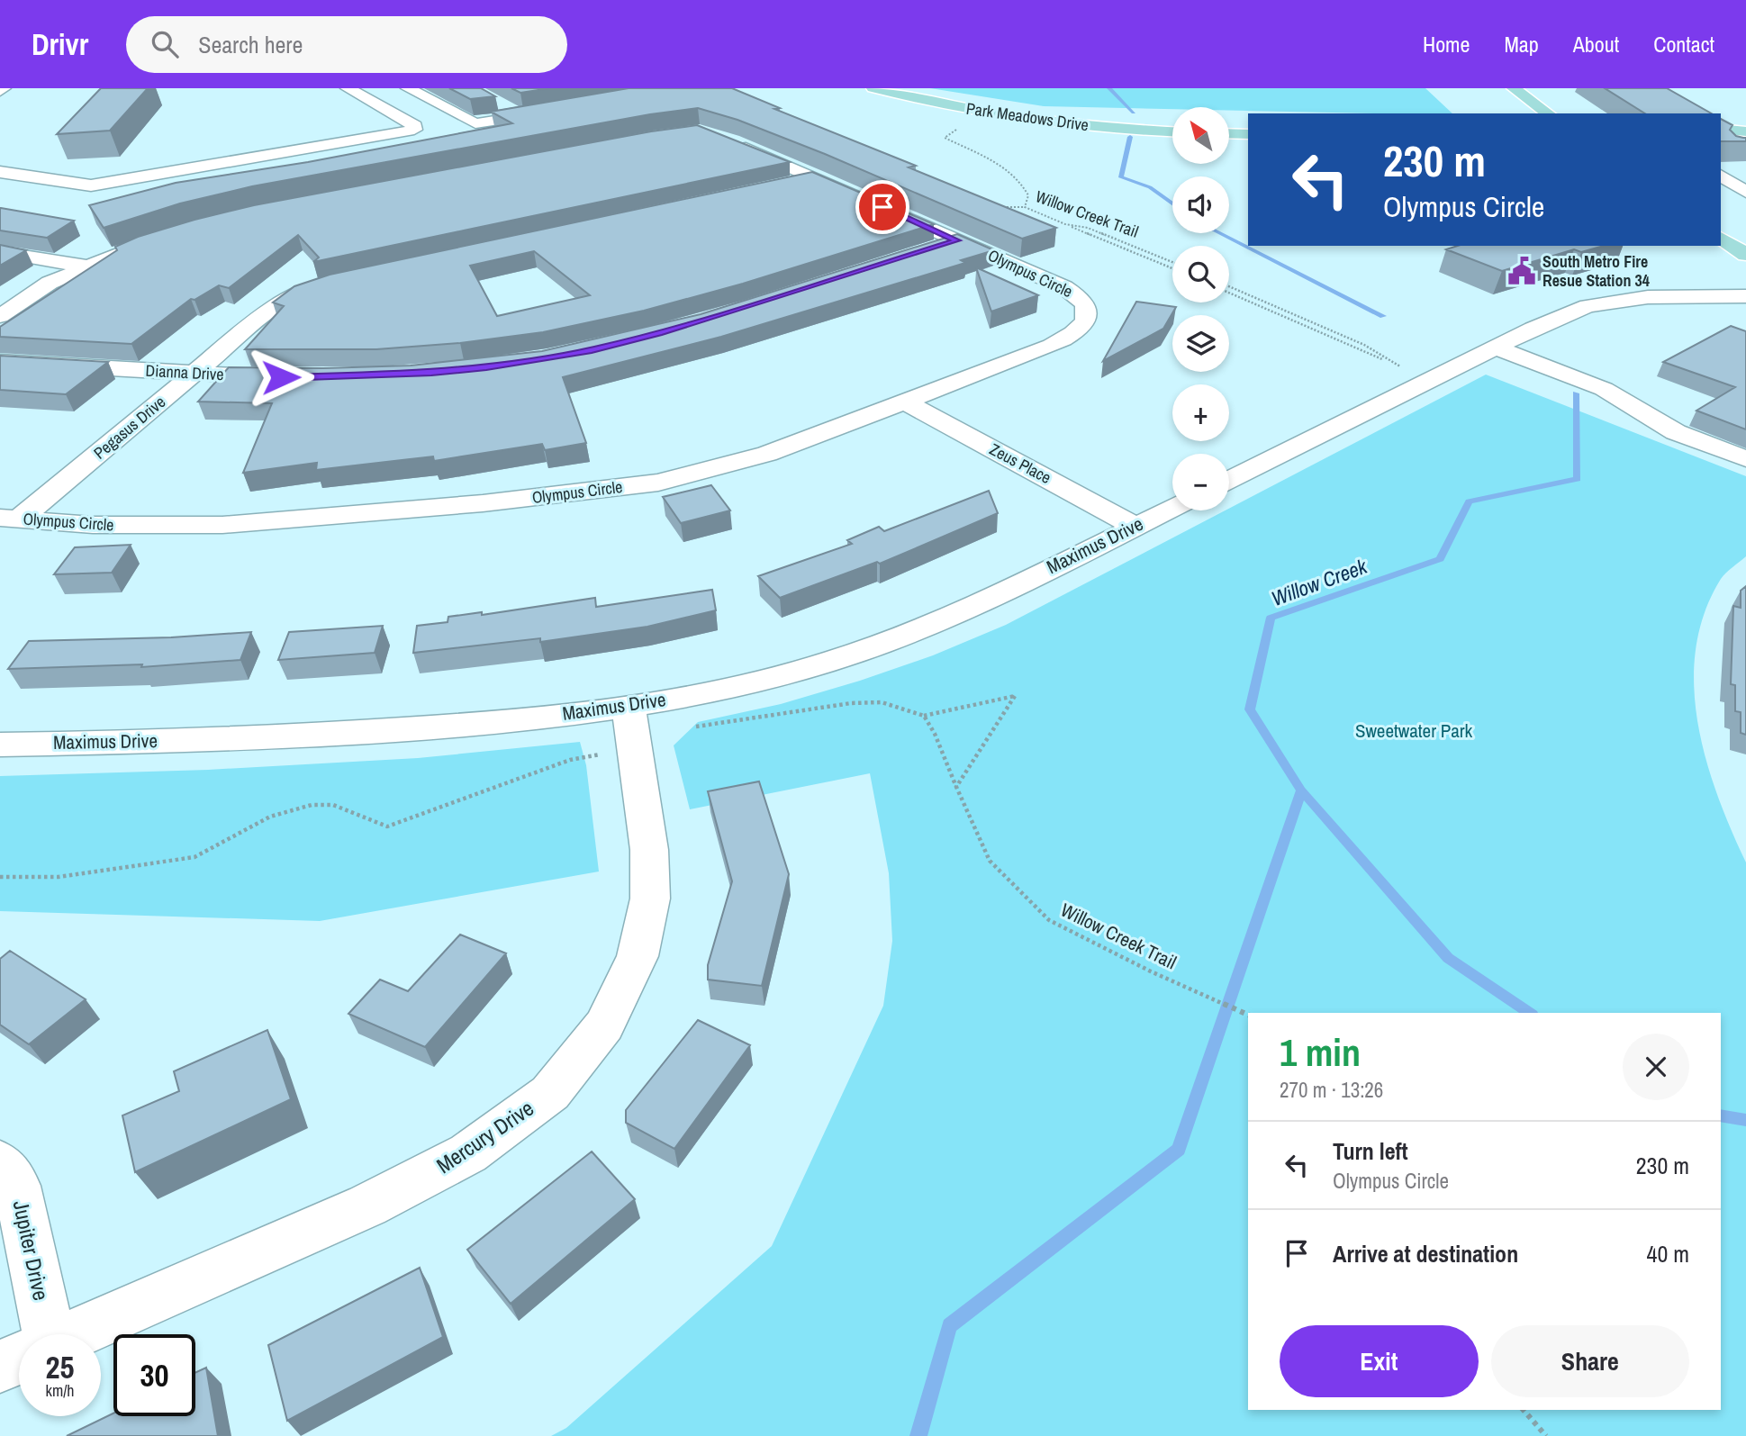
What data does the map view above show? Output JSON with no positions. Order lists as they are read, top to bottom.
{
  "streets": {
    "main road": ["Park Meadows Drive"],
    "street": [
      "Olympus Circle",
      "Dianna Drive",
      "Pegasus Drive",
      "Zeus Place",
      "Maximus Drive",
      "Mercury Drive",
      "Jupiter Drive"
    ],
    "path": ["Willow Creek Trail"]
  },
  "crossings": [
    ["Olympus Circle", "Pegasus Drive"],
    ["Olympus Circle", "Zeus Place"],
    ["Dianna Drive", "Pegasus Drive"],
    ["Zeus Place", "Maximus Drive"],
    ["Maximus Drive", "Mercury Drive"]
  ],
  "water": ["Willow Creek"],
  "parks": ["Sweetwater Park"],
  "places": {
    "public building": ["South Metro Fire Resue Station 34"]
  },
  "north": "top left",
  "page": {
    "header": "Drivr",
    "search": "Search here",
    "nav": [
      "Home",
      "Map",
      "About",
      "Contact"
    ],
    "map_buttons": ["+", "−"],
    "turn": ["230 m", "Olympus Circle"],
    "heading": ["1 min", "270 m · 13:26"],
    "list": [
      {
        "name": "Turn left",
        "note": "Olympus Circle",
        "value": "230 m"
      },
      {
        "name": "Arrive at destination",
        "value": "40 m"
      }
    ],
    "buttons": ["Exit", "Share"],
    "speed": "25 km/h",
    "limit": "30"
  }
}
